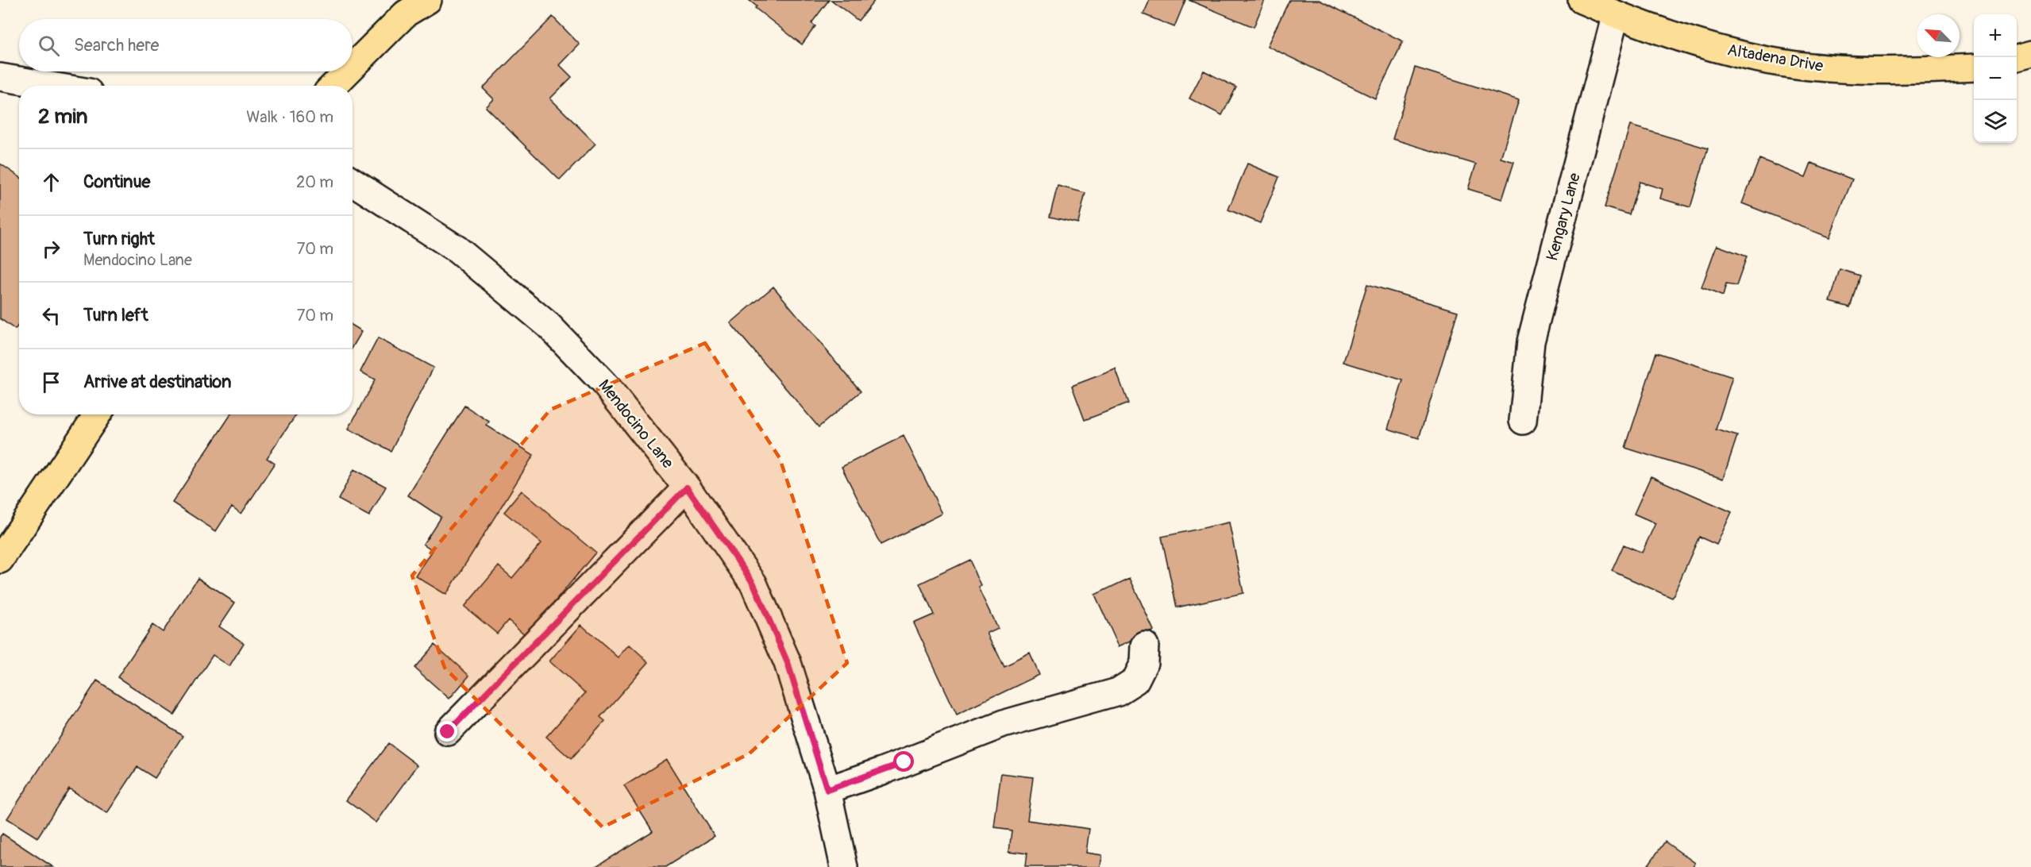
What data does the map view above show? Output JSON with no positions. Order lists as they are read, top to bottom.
{
  "streets": {
    "main road": ["Altadena Drive"],
    "street": ["Kengary Lane", "Mendocino Lane"]
  },
  "crossings": [
    ["Altadena Drive", "Kengary Lane"]
  ],
  "north": "top left",
  "page": {
    "map_buttons": ["+", "−"],
    "search": "Search here",
    "heading": ["2 min", "Walk · 160 m"],
    "list": [
      ["Continue", "20 m"],
      ["Turn right", "Mendocino Lane", "70 m"],
      ["Turn left", "70 m"],
      "Arrive at destination"
    ]
  }
}
